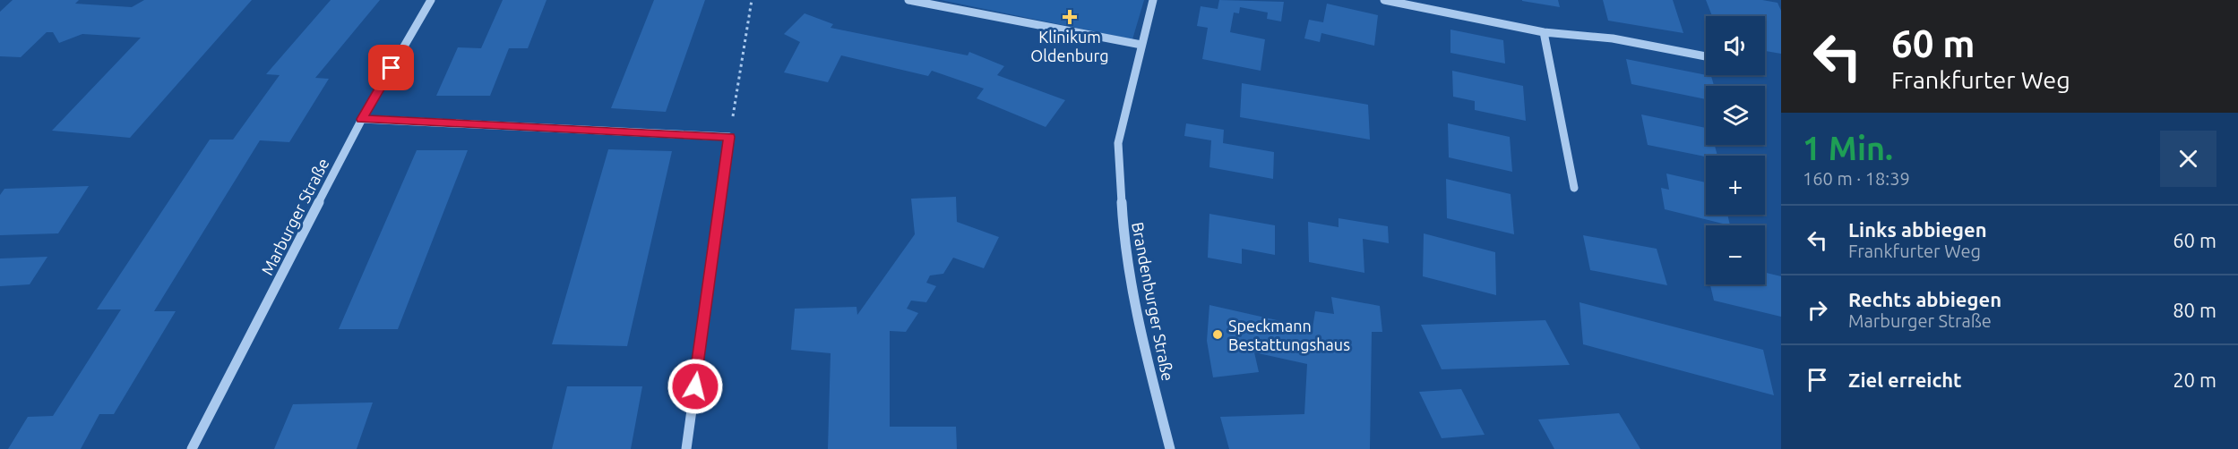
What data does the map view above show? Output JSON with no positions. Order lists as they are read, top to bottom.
{
  "streets": {
    "street": ["Marburger Straße", "Brandenburger Straße"]
  },
  "places": {
    "health": ["Klinikum Oldenburg"],
    "other": ["Speckmann Bestattungshaus"]
  },
  "page": {
    "turn": ["60 m", "Frankfurter Weg"],
    "map_buttons": ["+", "−"],
    "heading": ["1 Min.", "160 m · 18:39"],
    "list": [
      {
        "name": "Links abbiegen",
        "note": "Frankfurter Weg",
        "value": "60 m"
      },
      {
        "name": "Rechts abbiegen",
        "note": "Marburger Straße",
        "value": "80 m"
      },
      {
        "name": "Ziel erreicht",
        "value": "20 m"
      }
    ]
  }
}
